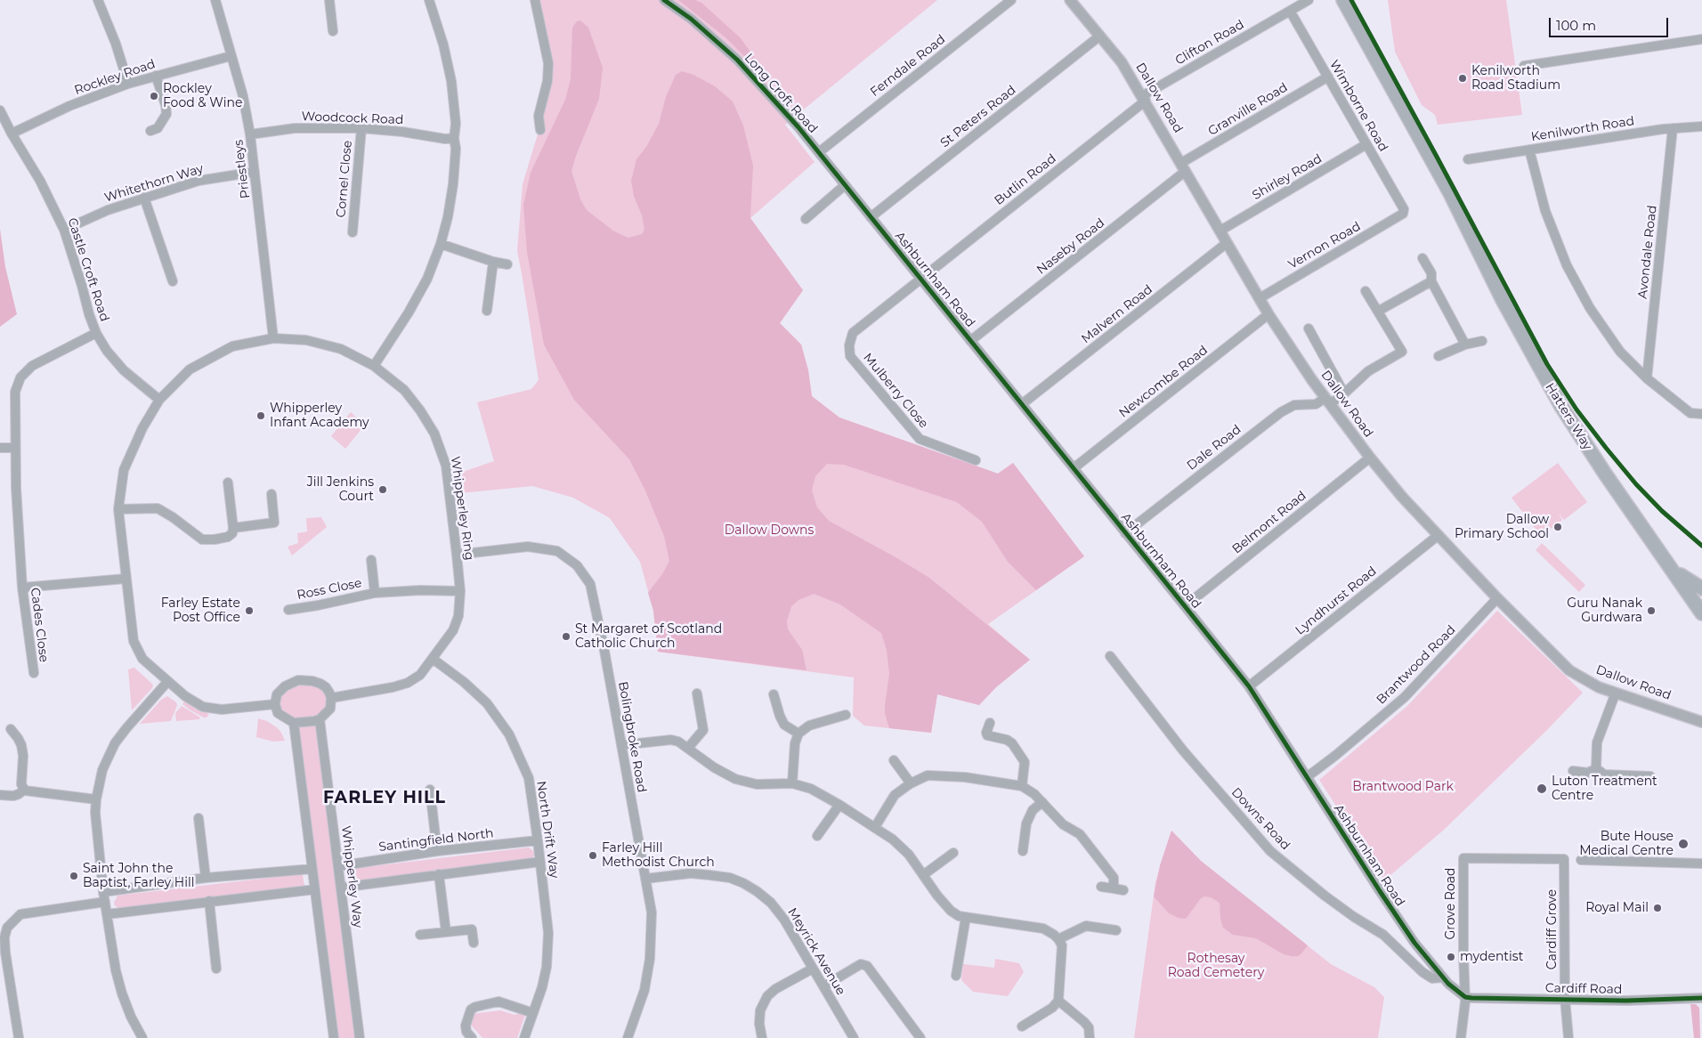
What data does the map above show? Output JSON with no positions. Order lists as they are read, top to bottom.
{
  "streets": {
    "main road": ["Hatters Way"],
    "street": [
      "Clifton Road",
      "Ferndale Road",
      "Rockley Road",
      "Long Croft Road",
      "Dallow Road",
      "Wimborne Road",
      "Granville Road",
      "St Peters Road",
      "Woodcock Road",
      "Kenilworth Road",
      "Priestleys",
      "Shirley Road",
      "Cornel Close",
      "Butlin Road",
      "Whitethorn Way",
      "Vernon Road",
      "Naseby Road",
      "Avondale Road",
      "Castle Croft Road",
      "Ashburnham Road",
      "Malvern Road",
      "Newcombe Road",
      "Mulberry Close",
      "Dale Road",
      "Whipperley Ring",
      "Belmont Road",
      "Ross Close",
      "Lyndhurst Road",
      "Cades Close",
      "Brantwood Road",
      "Bolingbroke Road",
      "Downs Road",
      "North Drift Way",
      "Santingfield North",
      "Whipperley Way",
      "Grove Road",
      "Cardiff Grove",
      "Meyrick Avenue",
      "Cardiff Road"
    ]
  },
  "crossings": [
    ["Clifton Road", "Dallow Road"],
    ["Clifton Road", "Wimborne Road"],
    ["Clifton Road", "Butlin Road"],
    ["Ferndale Road", "Long Croft Road"],
    ["Ferndale Road", "Ashburnham Road"],
    ["Rockley Road", "Priestleys"],
    ["Rockley Road", "Castle Croft Road"],
    ["Long Croft Road", "Ashburnham Road"],
    ["Dallow Road", "Granville Road"],
    ["Dallow Road", "St Peters Road"],
    ["Dallow Road", "Shirley Road"],
    ["Dallow Road", "Butlin Road"],
    ["Dallow Road", "Vernon Road"],
    ["Dallow Road", "Naseby Road"],
    ["Dallow Road", "Malvern Road"],
    ["Dallow Road", "Newcombe Road"],
    ["Dallow Road", "Dale Road"],
    ["Dallow Road", "Belmont Road"],
    ["Dallow Road", "Lyndhurst Road"],
    ["Dallow Road", "Brantwood Road"],
    ["Wimborne Road", "Granville Road"],
    ["Wimborne Road", "Shirley Road"],
    ["Wimborne Road", "Vernon Road"],
    ["Granville Road", "Naseby Road"],
    ["St Peters Road", "Ashburnham Road"],
    ["Woodcock Road", "Priestleys"],
    ["Woodcock Road", "Cornel Close"],
    ["Kenilworth Road", "Avondale Road"],
    ["Priestleys", "Whitethorn Way"],
    ["Priestleys", "Whipperley Ring"],
    ["Butlin Road", "Ashburnham Road"],
    ["Butlin Road", "Mulberry Close"],
    ["Whitethorn Way", "Castle Croft Road"],
    ["Naseby Road", "Ashburnham Road"],
    ["Castle Croft Road", "Whipperley Ring"],
    ["Castle Croft Road", "Cades Close"],
    ["Ashburnham Road", "Malvern Road"],
    ["Ashburnham Road", "Newcombe Road"],
    ["Ashburnham Road", "Mulberry Close"],
    ["Ashburnham Road", "Dale Road"],
    ["Ashburnham Road", "Belmont Road"],
    ["Ashburnham Road", "Lyndhurst Road"],
    ["Ashburnham Road", "Brantwood Road"],
    ["Ashburnham Road", "Downs Road"],
    ["Ashburnham Road", "Grove Road"],
    ["Ashburnham Road", "Cardiff Road"],
    ["Whipperley Ring", "Ross Close"],
    ["Whipperley Ring", "Bolingbroke Road"],
    ["Whipperley Ring", "North Drift Way"],
    ["Whipperley Ring", "Whipperley Way"],
    ["Bolingbroke Road", "Meyrick Avenue"],
    ["North Drift Way", "Santingfield North"],
    ["Santingfield North", "Whipperley Way"],
    ["Grove Road", "Cardiff Grove"],
    ["Grove Road", "Cardiff Road"],
    ["Cardiff Grove", "Cardiff Road"]
  ],
  "districts": ["FARLEY HILL"],
  "parks": ["Dallow Downs", "Brantwood Park", "Rothesay Road Cemetery"],
  "places": [
    "Kenilworth Road Stadium",
    "Rockley Food & Wine",
    "Whipperley Infant Academy",
    "Jill Jenkins Court",
    "Dallow Primary School",
    "Farley Estate Post Office",
    "Guru Nanak Gurdwara",
    "St Margaret of Scotland Catholic Church",
    "Luton Treatment Centre",
    "Bute House Medical Centre",
    "Farley Hill Methodist Church",
    "Saint John the Baptist, Farley Hill",
    "Royal Mail",
    "mydentist"
  ],
  "scale_bar": "100 m"
}
